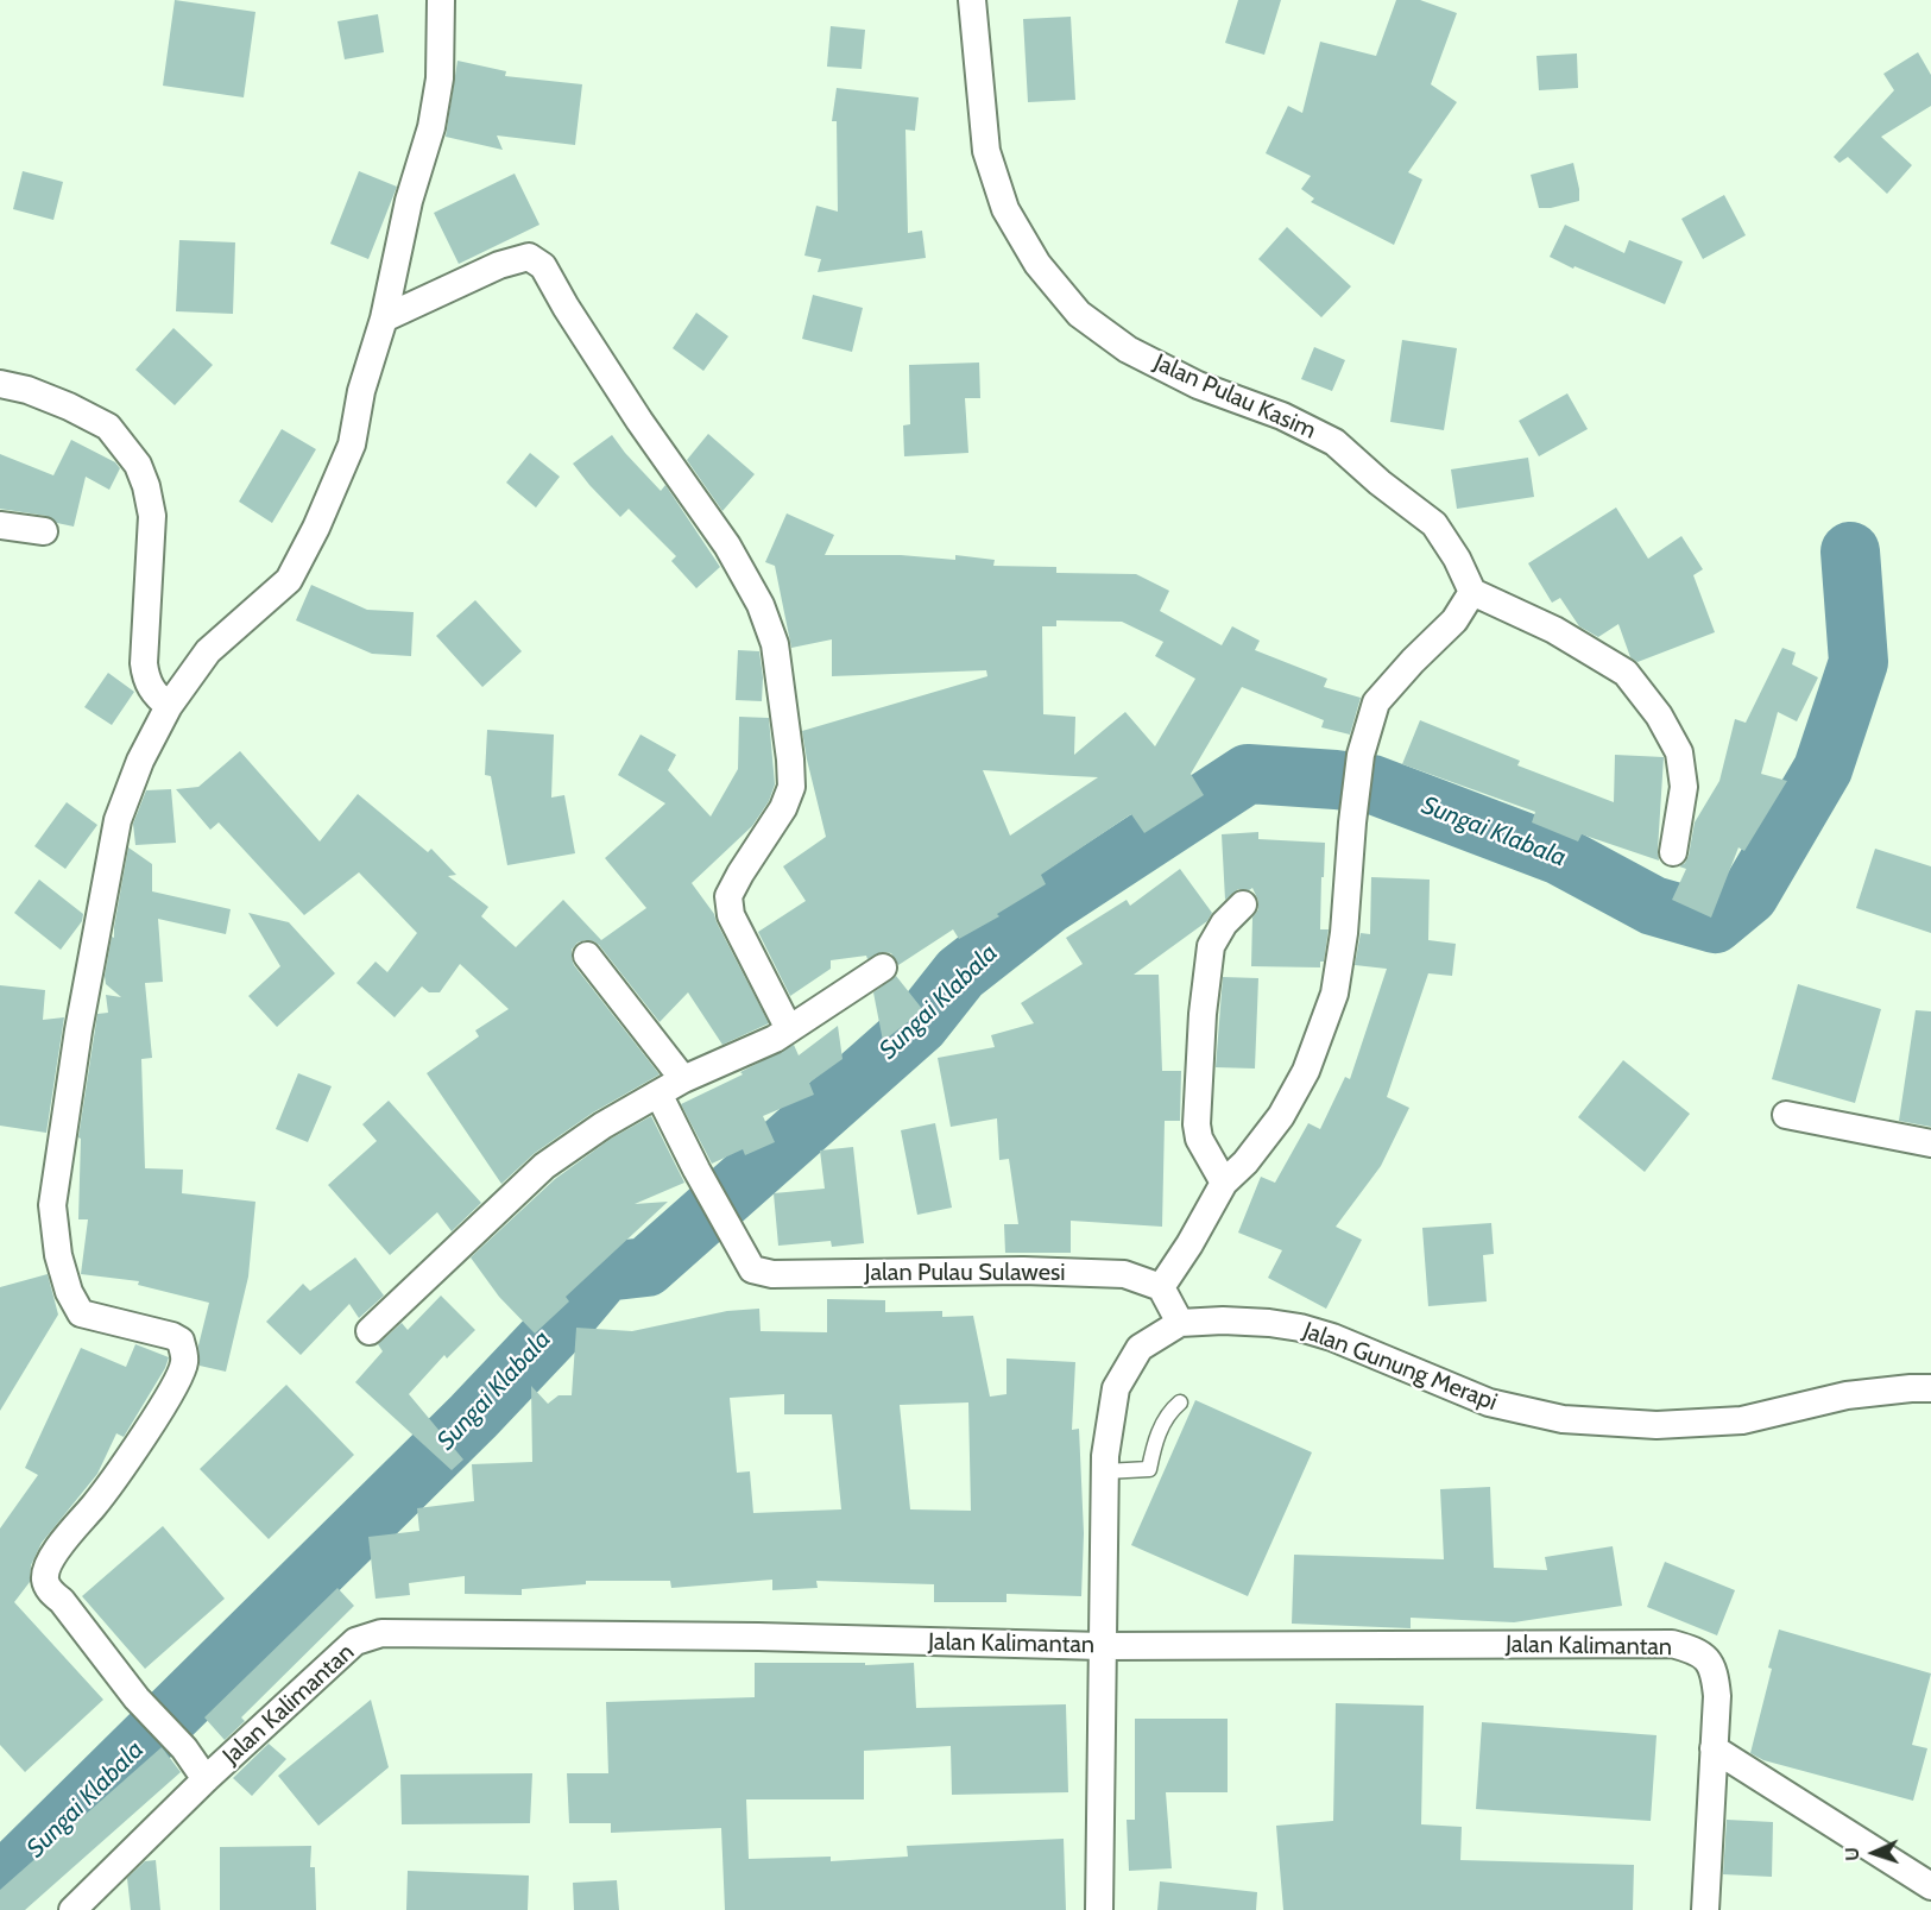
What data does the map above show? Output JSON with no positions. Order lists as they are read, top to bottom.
{
  "streets": {
    "street": [
      "Jalan Pulau Kasim",
      "Jalan Pulau Sulawesi",
      "Jalan Gunung Merapi",
      "Jalan Kalimantan"
    ]
  },
  "crossings": [
    ["Jalan Gunung Merapi", "Jalan Kalimantan"]
  ],
  "water": ["Sungai Klabala"],
  "north": "left"
}
